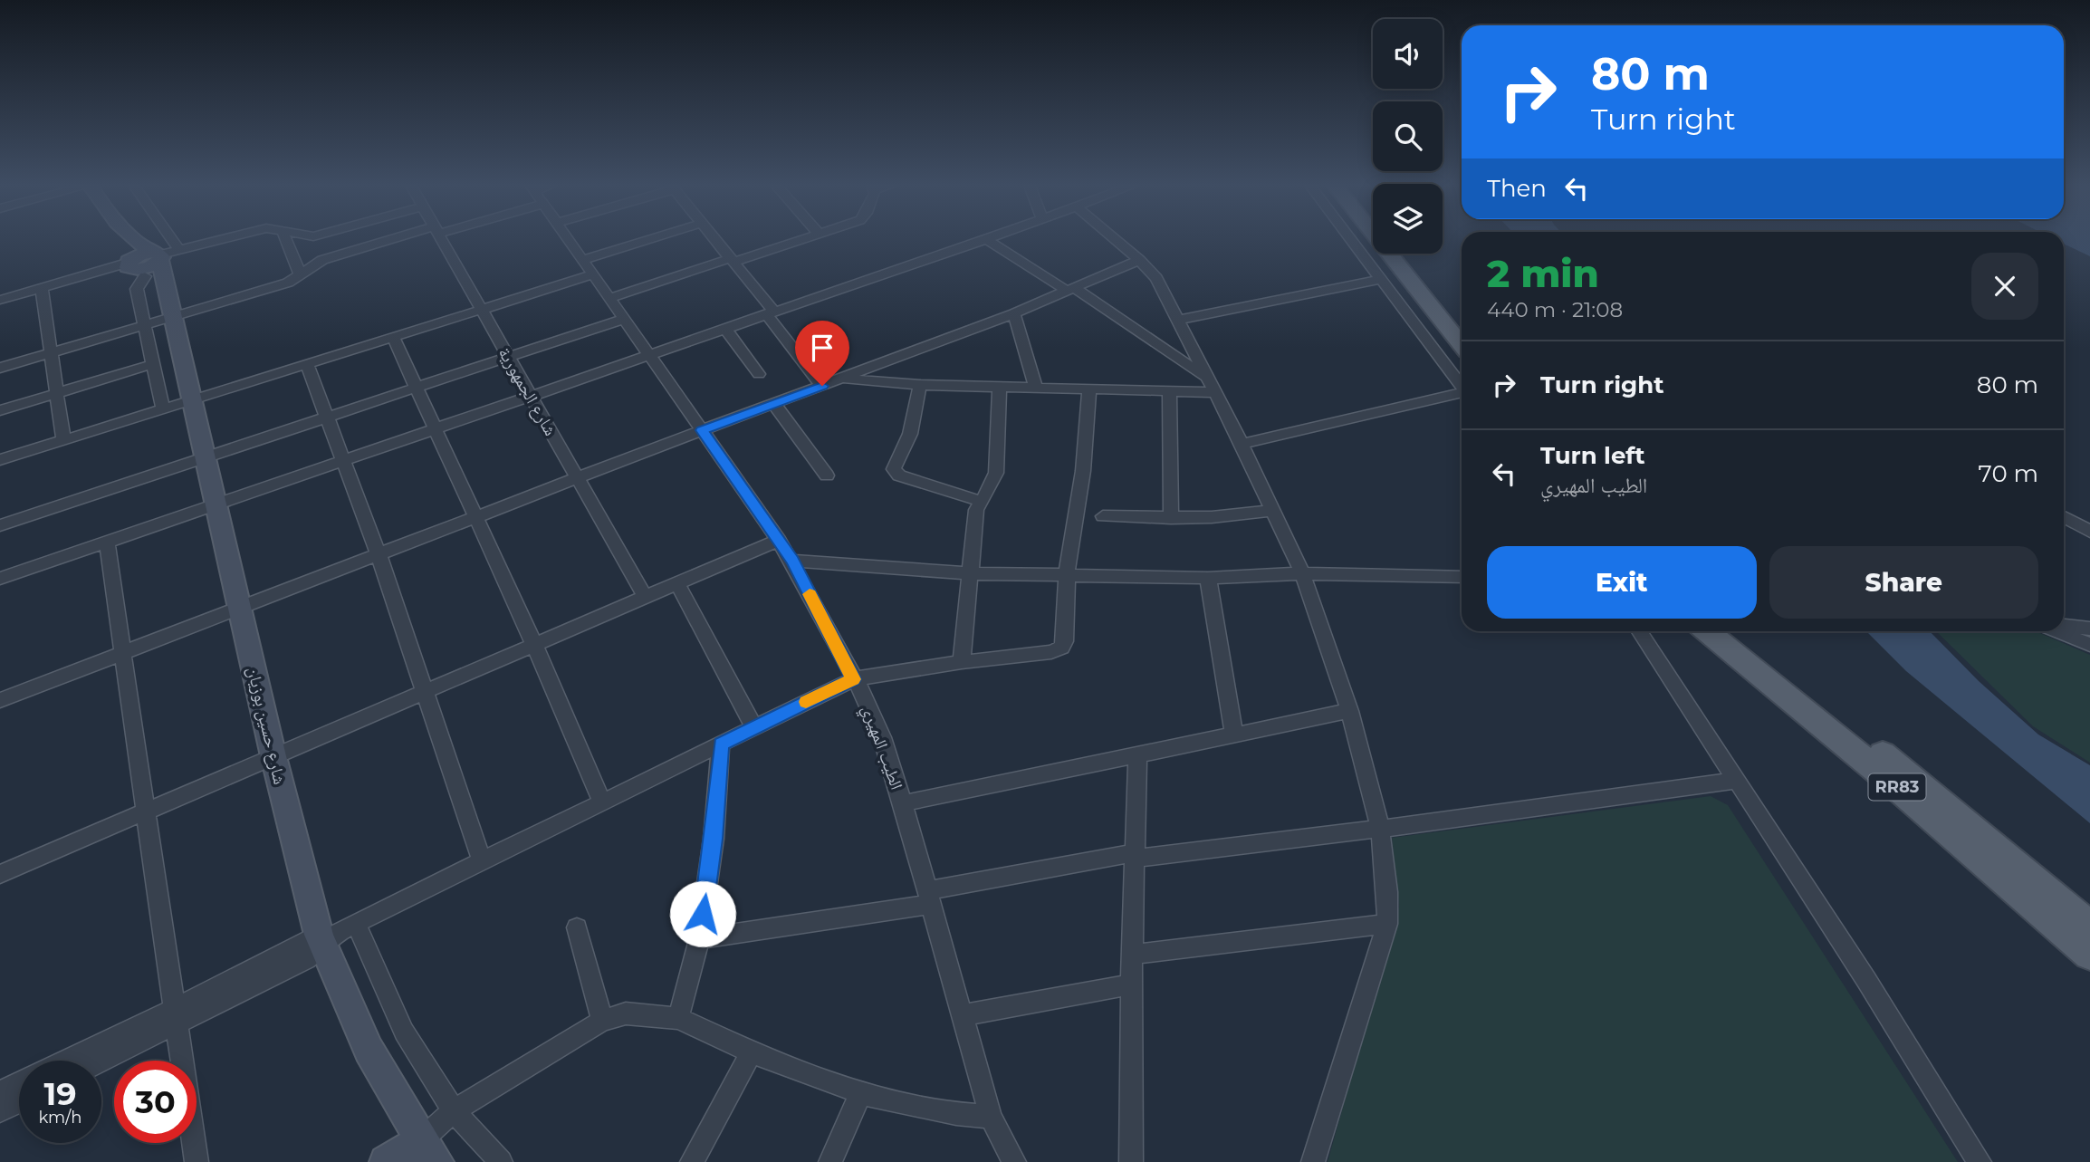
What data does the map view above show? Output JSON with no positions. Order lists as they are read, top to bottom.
{
  "streets": {
    "main road": ["شارع حسين بوزيان", "RR83"],
    "street": ["شارع الجمهورية", "الطيب المهيري"]
  },
  "page": {
    "turn": ["80 m", "Turn right"],
    "then": "Then",
    "heading": ["2 min", "440 m · 21:08"],
    "list": [
      {
        "name": "Turn right",
        "value": "80 m"
      },
      {
        "name": "Turn left",
        "note": "الطيب المهيري",
        "value": "70 m"
      }
    ],
    "buttons": ["Exit", "Share"],
    "speed": "19 km/h",
    "limit": "30"
  }
}
